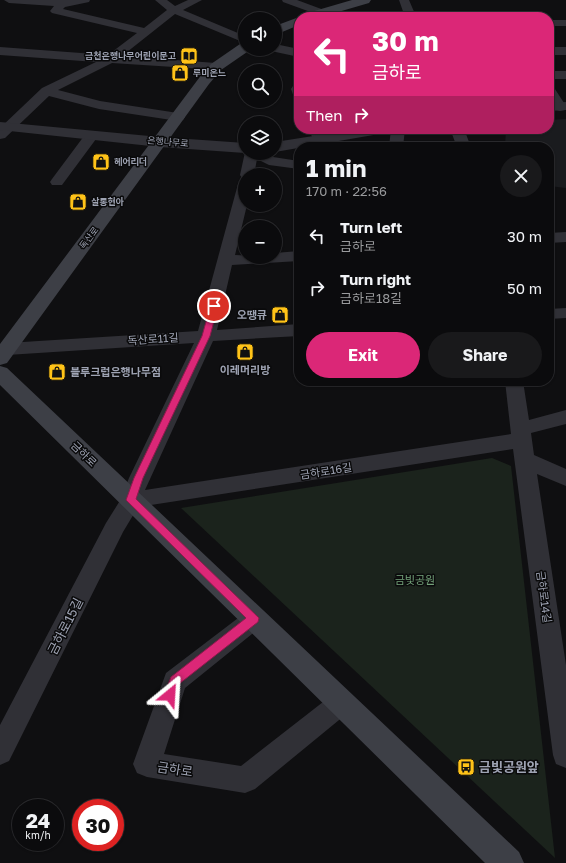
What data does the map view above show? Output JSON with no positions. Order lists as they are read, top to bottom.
{
  "streets": {
    "main road": ["독산로", "금하로"],
    "street": [
      "은행나무로",
      "독산로11길",
      "금하로16길",
      "금하로14길",
      "금하로15길"
    ]
  },
  "crossings": [
    ["은행나무로", "독산로"],
    ["독산로", "독산로11길"],
    ["독산로", "금하로"],
    ["독산로11길", "금하로"],
    ["독산로11길", "금하로15길"],
    ["금하로", "금하로16길"],
    ["금하로", "금하로15길"],
    ["금하로16길", "금하로14길"],
    ["금하로16길", "금하로15길"]
  ],
  "parks": ["금빛공원"],
  "places": {
    "library": ["금천은행나무어린이문고"],
    "shop": [
      "루미온느",
      "헤어리더",
      "살롱현아",
      "오땡큐",
      "이레머리방",
      "블루크럽은행나무점"
    ],
    "bus stop": ["금빛공원앞"]
  },
  "page": {
    "map_buttons": ["+", "−"],
    "turn": ["30 m", "금하로"],
    "then": "Then",
    "heading": ["1 min", "170 m · 22:56"],
    "list": [
      {
        "name": "Turn left",
        "note": "금하로",
        "value": "30 m"
      },
      {
        "name": "Turn right",
        "note": "금하로18길",
        "value": "50 m"
      }
    ],
    "buttons": ["Exit", "Share"],
    "speed": "24 km/h",
    "limit": "30"
  }
}
